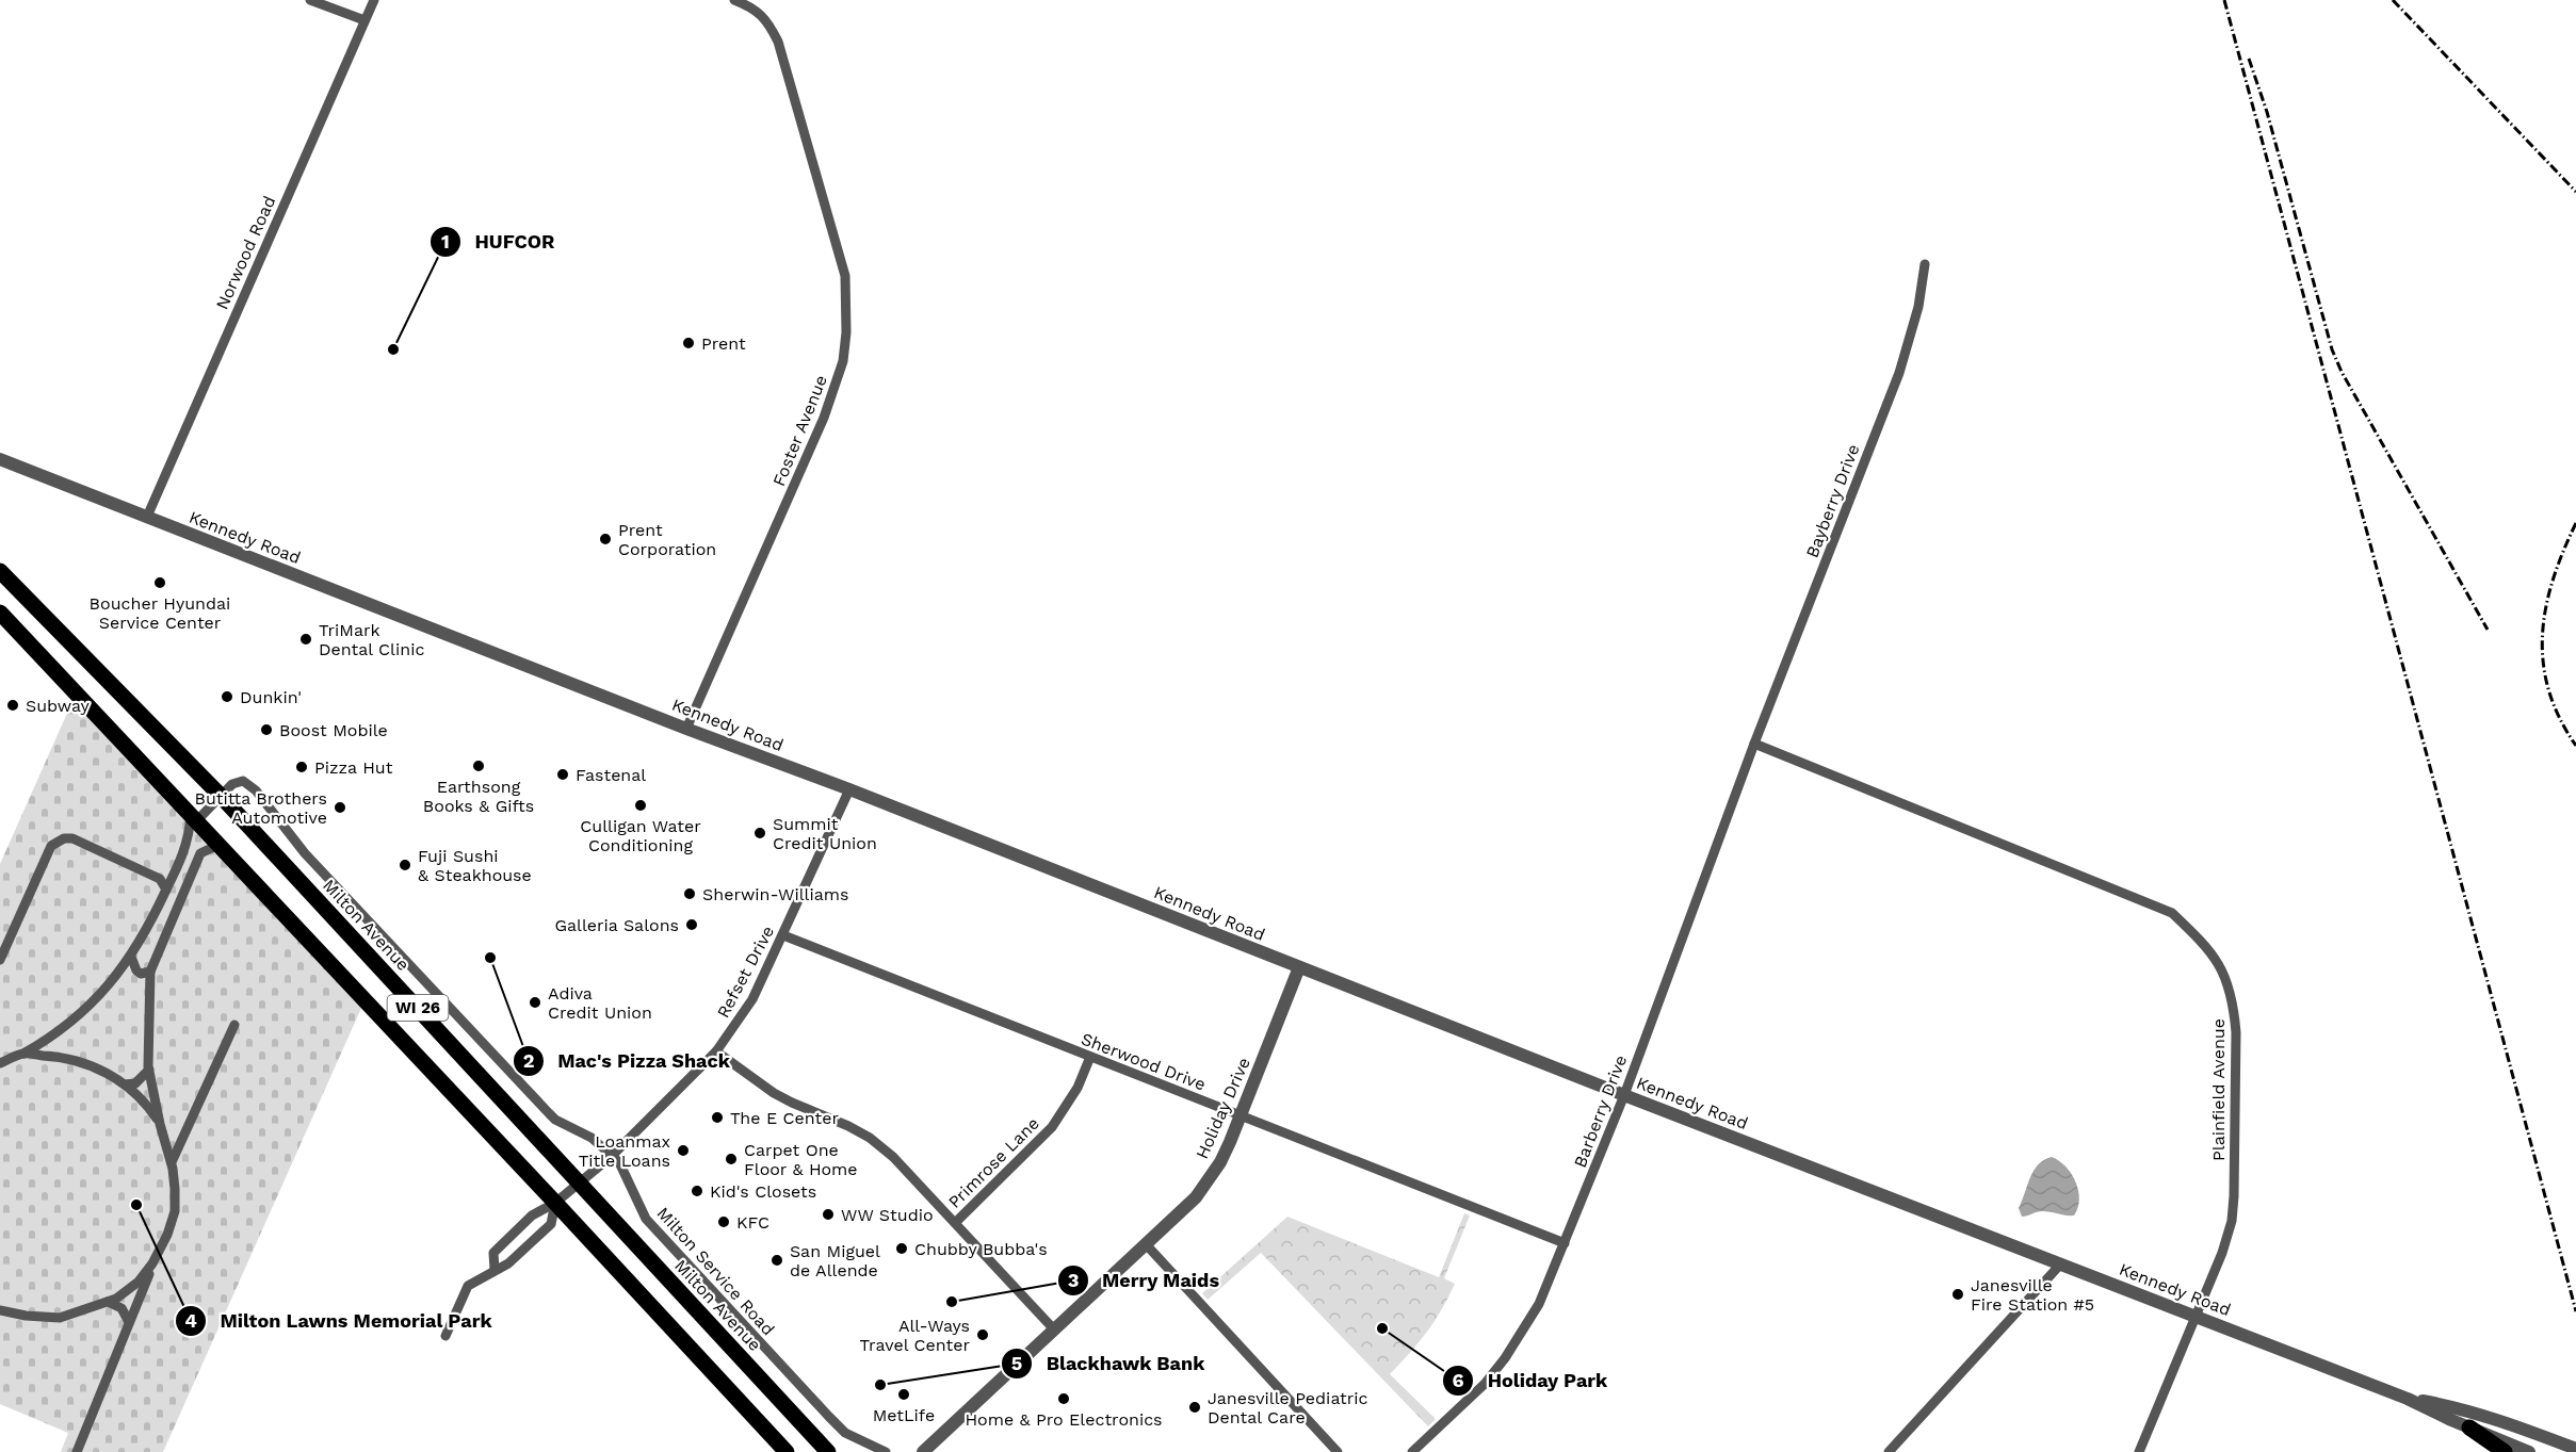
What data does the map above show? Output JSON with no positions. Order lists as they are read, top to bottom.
{
  "streets": {
    "main road": ["Milton Avenue", "WI 26"],
    "street": [
      "Norwood Road",
      "Foster Avenue",
      "Bayberry Drive",
      "Kennedy Road",
      "Refset Drive",
      "Sherwood Drive",
      "Plainfield Avenue",
      "Holiday Drive",
      "Barberry Drive",
      "Primrose Lane",
      "Milton Service Road"
    ]
  },
  "crossings": [
    ["Norwood Road", "Kennedy Road"],
    ["Foster Avenue", "Kennedy Road"],
    ["Bayberry Drive", "Plainfield Avenue"],
    ["Bayberry Drive", "Barberry Drive"],
    ["Kennedy Road", "Refset Drive"],
    ["Kennedy Road", "Plainfield Avenue"],
    ["Kennedy Road", "Holiday Drive"],
    ["Kennedy Road", "Barberry Drive"],
    ["Milton Avenue", "Refset Drive"],
    ["Milton Avenue", "Milton Service Road"],
    ["Refset Drive", "WI 26"],
    ["Refset Drive", "Sherwood Drive"],
    ["Refset Drive", "Milton Service Road"],
    ["WI 26", "Milton Service Road"],
    ["Sherwood Drive", "Holiday Drive"],
    ["Sherwood Drive", "Barberry Drive"],
    ["Sherwood Drive", "Primrose Lane"],
    ["Plainfield Avenue", "Barberry Drive"]
  ],
  "places": [
    "Prent",
    "HUFCOR",
    "Prent Corporation",
    "Boucher Hyundai Service Center",
    "TriMark Dental Clinic",
    "Dunkin'",
    "Subway",
    "Boost Mobile",
    "Earthsong Books & Gifts",
    "Pizza Hut",
    "Fastenal",
    "Culligan Water Conditioning",
    "Butitta Brothers Automotive",
    "Summit Credit Union",
    "Fuji Sushi & Steakhouse",
    "Sherwin-Williams",
    "Galleria Salons",
    "Mac's Pizza Shack",
    "Adiva Credit Union",
    "The E Center",
    "Loanmax Title Loans",
    "Carpet One Floor & Home",
    "Kid's Closets",
    "Milton Lawns Memorial Park",
    "WW Studio",
    "KFC",
    "Chubby Bubba's",
    "San Miguel de Allende",
    "Janesville Fire Station #5",
    "Merry Maids",
    "Holiday Park",
    "All-Ways Travel Center",
    "Blackhawk Bank",
    "MetLife",
    "Home & Pro Electronics",
    "Janesville Pediatric Dental Care"
  ]
}
